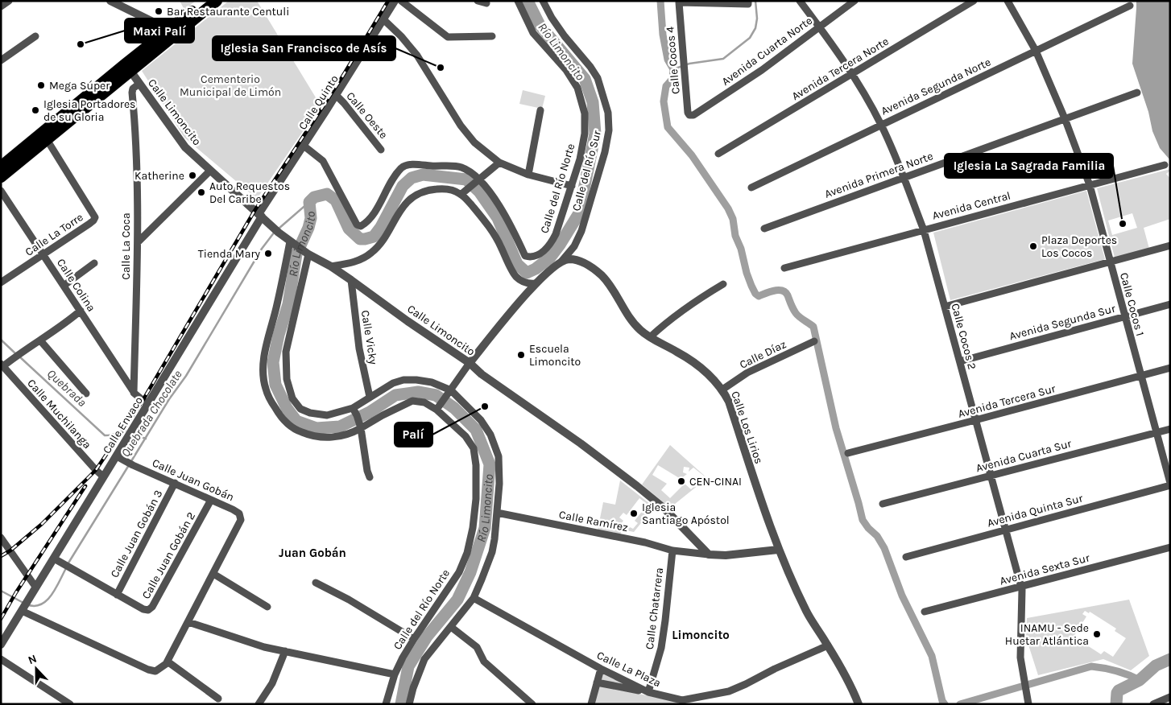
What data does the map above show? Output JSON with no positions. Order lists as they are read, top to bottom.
{
  "streets": {
    "street": [
      "Avenida Cuarta Norte",
      "Calle Cocos 4",
      "Avenida Tercera Norte",
      "Avenida Segunda Norte",
      "Calle Quinto",
      "Calle Limoncito",
      "Calle Oeste",
      "Calle del Río Sur",
      "Avenida Primera Norte",
      "Calle del Río Norte",
      "Avenida Central",
      "Calle La Torre",
      "Calle La Coca",
      "Calle Colina",
      "Calle Cocos 1",
      "Avenida Segunda Sur",
      "Calle Cocos 2",
      "Calle Vicky",
      "Calle Díaz",
      "Avenida Tercera Sur",
      "Calle Muchilanga",
      "Calle Envaco",
      "Calle Los Lirios",
      "Avenida Cuarta Sur",
      "Calle Juan Gobán",
      "Avenida Quinta Sur",
      "Calle Ramírez",
      "Calle Juan Gobán 3",
      "Calle Juan Gobán 2",
      "Avenida Sexta Sur",
      "Calle Chatarrera",
      "Calle La Plaza"
    ]
  },
  "crossings": [
    ["Avenida Cuarta Norte", "Calle Cocos 4"],
    ["Avenida Cuarta Norte", "Calle Cocos 2"],
    ["Avenida Tercera Norte", "Calle Cocos 2"],
    ["Avenida Segunda Norte", "Calle Cocos 1"],
    ["Avenida Segunda Norte", "Calle Cocos 2"],
    ["Calle Quinto", "Calle Limoncito"],
    ["Calle Quinto", "Calle Oeste"],
    ["Calle Quinto", "Calle del Río Norte"],
    ["Calle Quinto", "Calle Envaco"],
    ["Calle Limoncito", "Calle del Río Norte"],
    ["Calle Limoncito", "Calle La Coca"],
    ["Calle Limoncito", "Calle Vicky"],
    ["Calle Limoncito", "Calle Envaco"],
    ["Calle Limoncito", "Calle Ramírez"],
    ["Calle del Río Sur", "Calle Los Lirios"],
    ["Avenida Primera Norte", "Calle Cocos 1"],
    ["Avenida Primera Norte", "Calle Cocos 2"],
    ["Avenida Central", "Calle Cocos 1"],
    ["Avenida Central", "Calle Cocos 2"],
    ["Calle La Torre", "Calle Colina"],
    ["Calle La Coca", "Calle Colina"],
    ["Calle Cocos 1", "Avenida Segunda Sur"],
    ["Calle Cocos 1", "Avenida Tercera Sur"],
    ["Calle Cocos 1", "Avenida Cuarta Sur"],
    ["Calle Cocos 1", "Avenida Quinta Sur"],
    ["Avenida Segunda Sur", "Calle Cocos 2"],
    ["Calle Cocos 2", "Avenida Tercera Sur"],
    ["Calle Cocos 2", "Avenida Cuarta Sur"],
    ["Calle Cocos 2", "Avenida Quinta Sur"],
    ["Calle Cocos 2", "Avenida Sexta Sur"],
    ["Calle Díaz", "Calle Los Lirios"],
    ["Calle Muchilanga", "Calle Envaco"],
    ["Calle Envaco", "Calle Juan Gobán"],
    ["Calle Envaco", "Calle Juan Gobán 2"],
    ["Calle Los Lirios", "Calle La Plaza"],
    ["Calle Juan Gobán", "Calle Juan Gobán 3"],
    ["Calle Juan Gobán", "Calle Juan Gobán 2"],
    ["Calle Ramírez", "Calle Chatarrera"],
    ["Calle Juan Gobán 3", "Calle Juan Gobán 2"],
    ["Calle Chatarrera", "Calle La Plaza"]
  ],
  "districts": ["Juan Gobán", "Limoncito"],
  "water": ["Río Limoncito", "Quebrada", "Quebrada Chocolate"],
  "parks": ["Cementerio Municipal de Limón"],
  "places": [
    "Bar Restaurante Centuli",
    "Maxi Palí",
    "Iglesia San Francisco de Asís",
    "Mega Súper",
    "Iglesia Portadores de su Gloria",
    "Katherine",
    "Auto Requestos Del Caribe",
    "Iglesia La Sagrada Familia",
    "Plaza Deportes Los Cocos",
    "Tienda Mary",
    "Escuela Limoncito",
    "Palí",
    "CEN-CINAI",
    "Iglesia Santiago Apóstol",
    "INAMU - Sede Huetar Atlántica"
  ],
  "north": "top"
}
